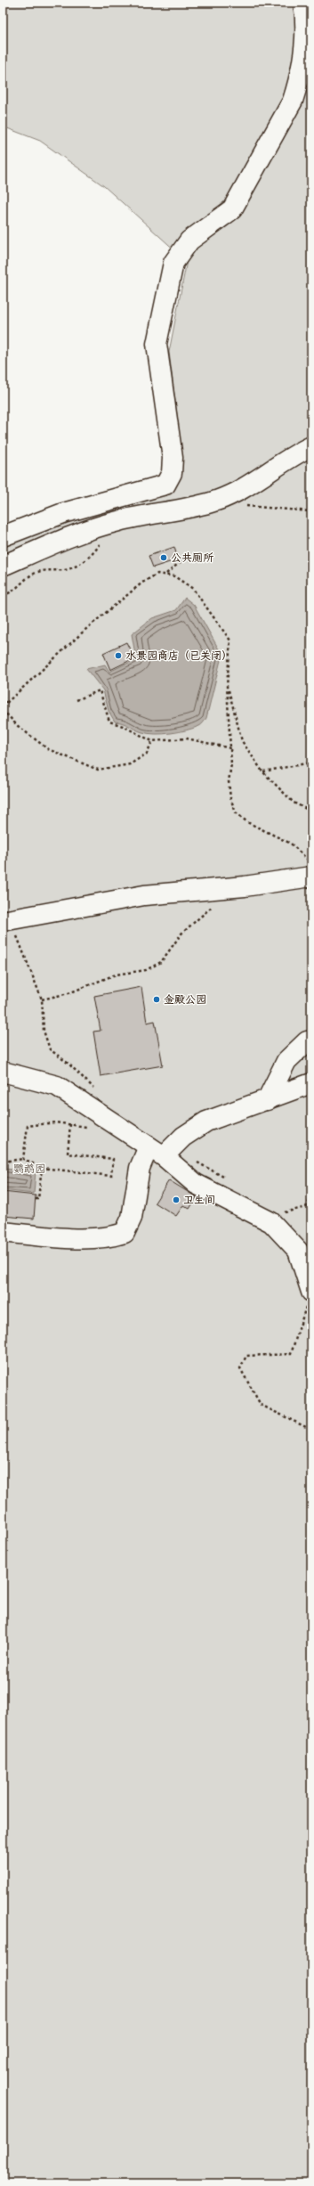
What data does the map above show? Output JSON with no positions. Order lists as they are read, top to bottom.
{
  "parks": ["鹦鹉园"],
  "places": [
    "公共厕所",
    "水景园商店（已关闭）",
    "金殿公园",
    "卫生间"
  ]
}
